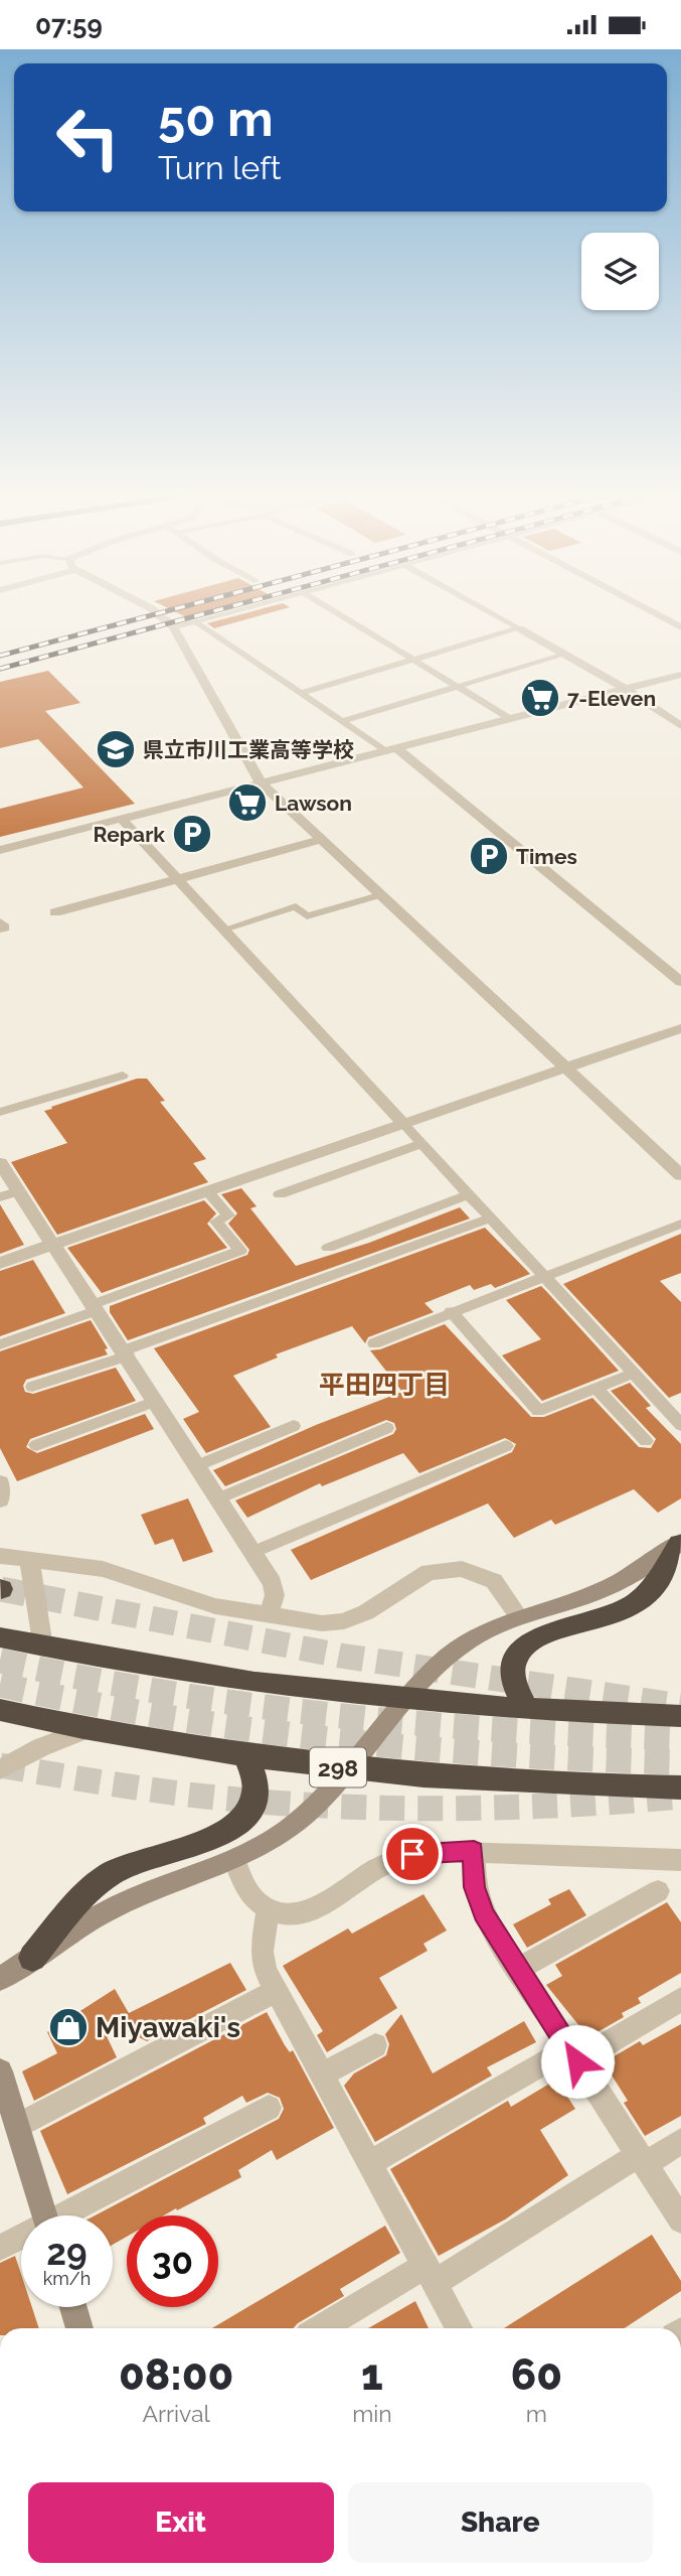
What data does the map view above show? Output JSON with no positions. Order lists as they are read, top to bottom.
{
  "streets": {
    "highway": ["298"]
  },
  "districts": ["平田四丁目"],
  "places": {
    "supermarket": ["7-Eleven", "Lawson"],
    "school or university": ["県立市川工業高等学校"],
    "parking": ["Repark", "Times"],
    "shop": ["Miyawaki's"]
  },
  "page": {
    "status": "07:59",
    "turn": ["50 m", "Turn left"],
    "speed": "29 km/h",
    "limit": "30",
    "eta": [
      "08:00",
      "Arrival",
      "1",
      "min",
      "60",
      "m"
    ],
    "buttons": ["Exit", "Share"]
  }
}
